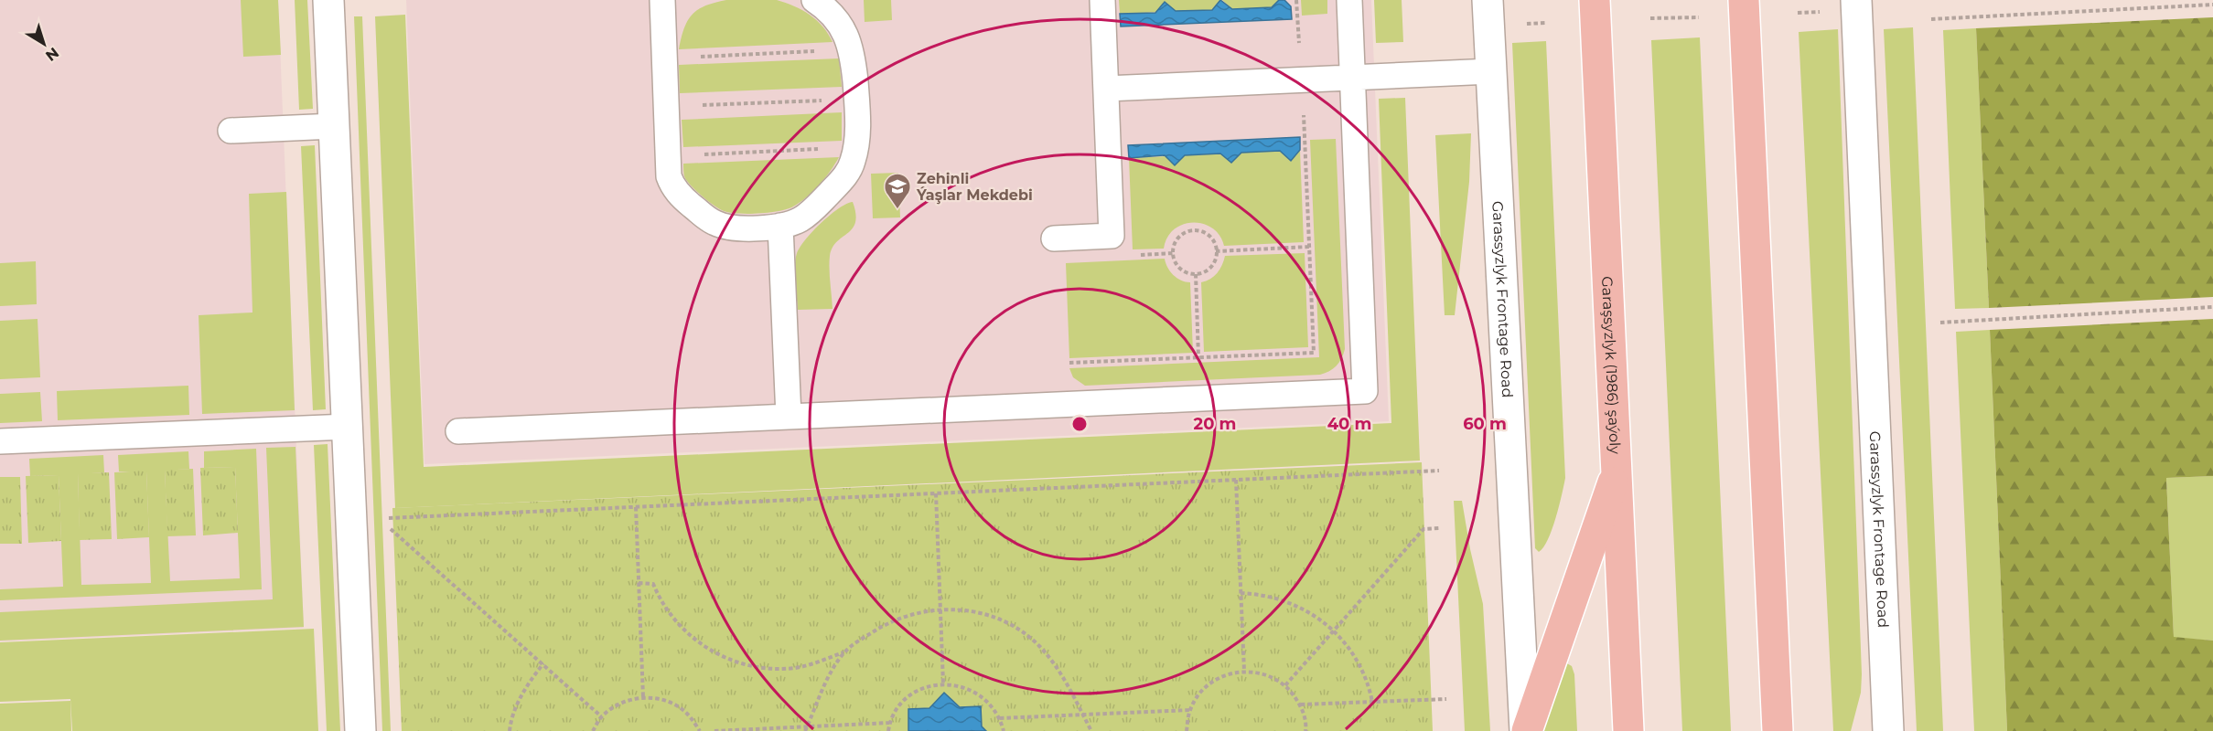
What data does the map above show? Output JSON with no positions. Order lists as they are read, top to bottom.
{
  "streets": {
    "main road": ["Garaşsyzlyk (1986) şaýoly"],
    "street": ["Garassyzlyk Frontage Road"]
  },
  "places": {
    "school or university": ["Zehinli Ýaşlar Mekdebi"]
  },
  "north": "bottom right",
  "rings": ["20 m", "40 m", "60 m"]
}
